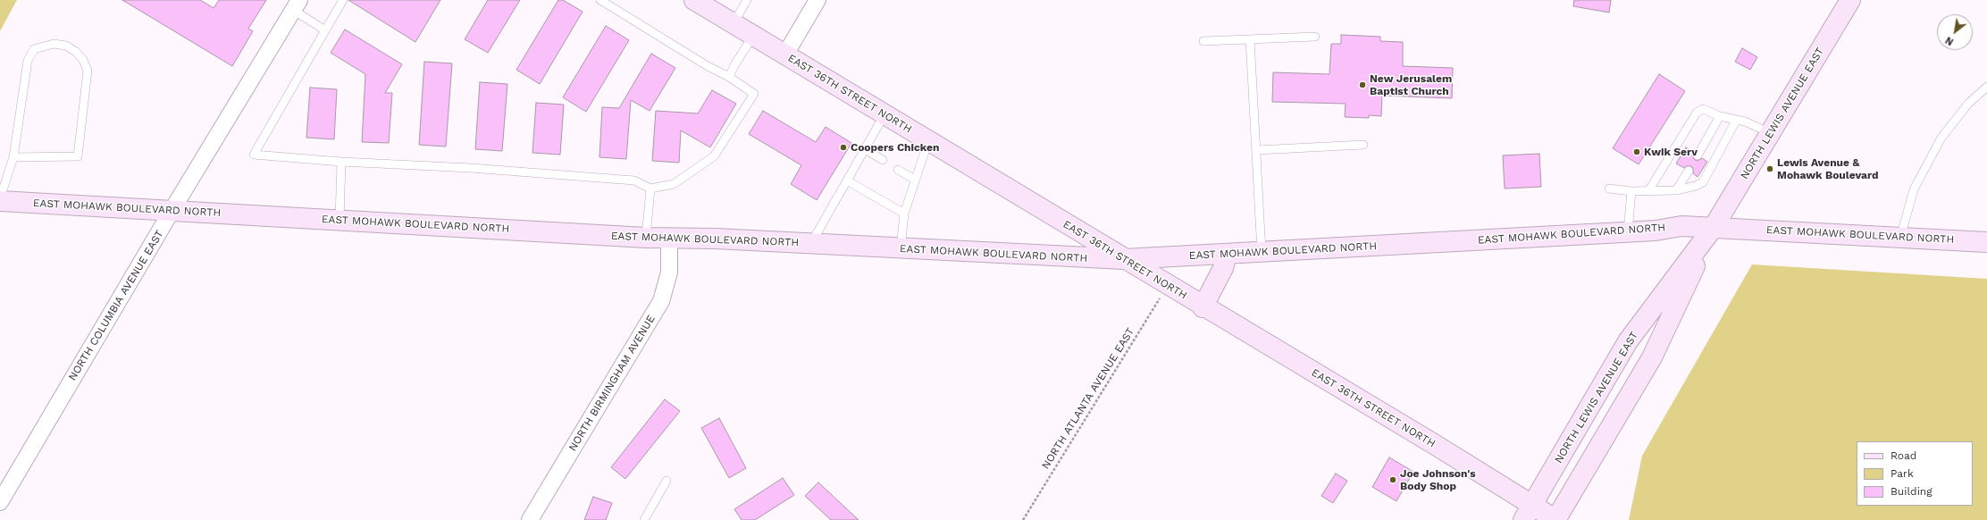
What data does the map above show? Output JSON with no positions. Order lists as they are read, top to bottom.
{
  "streets": {
    "main road": ["EAST 36TH STREET NORTH", "NORTH LEWIS AVENUE EAST", "EAST MOHAWK BOULEVARD NORTH"],
    "street": ["NORTH COLUMBIA AVENUE EAST", "NORTH BIRMINGHAM AVENUE"],
    "path": ["NORTH ATLANTA AVENUE EAST"]
  },
  "crossings": [
    ["EAST 36TH STREET NORTH", "NORTH LEWIS AVENUE EAST"],
    ["EAST 36TH STREET NORTH", "EAST MOHAWK BOULEVARD NORTH"],
    ["EAST 36TH STREET NORTH", "NORTH ATLANTA AVENUE EAST"],
    ["NORTH LEWIS AVENUE EAST", "EAST MOHAWK BOULEVARD NORTH"],
    ["EAST MOHAWK BOULEVARD NORTH", "NORTH COLUMBIA AVENUE EAST"],
    ["EAST MOHAWK BOULEVARD NORTH", "NORTH BIRMINGHAM AVENUE"]
  ],
  "places": [
    "New Jerusalem Baptist Church",
    "Coopers Chicken",
    "Kwik Serv",
    "Lewis Avenue & Mohawk Boulevard",
    "Joe Johnson's Body Shop"
  ],
  "legend": ["Road", "Park", "Building"],
  "north": "bottom left"
}
